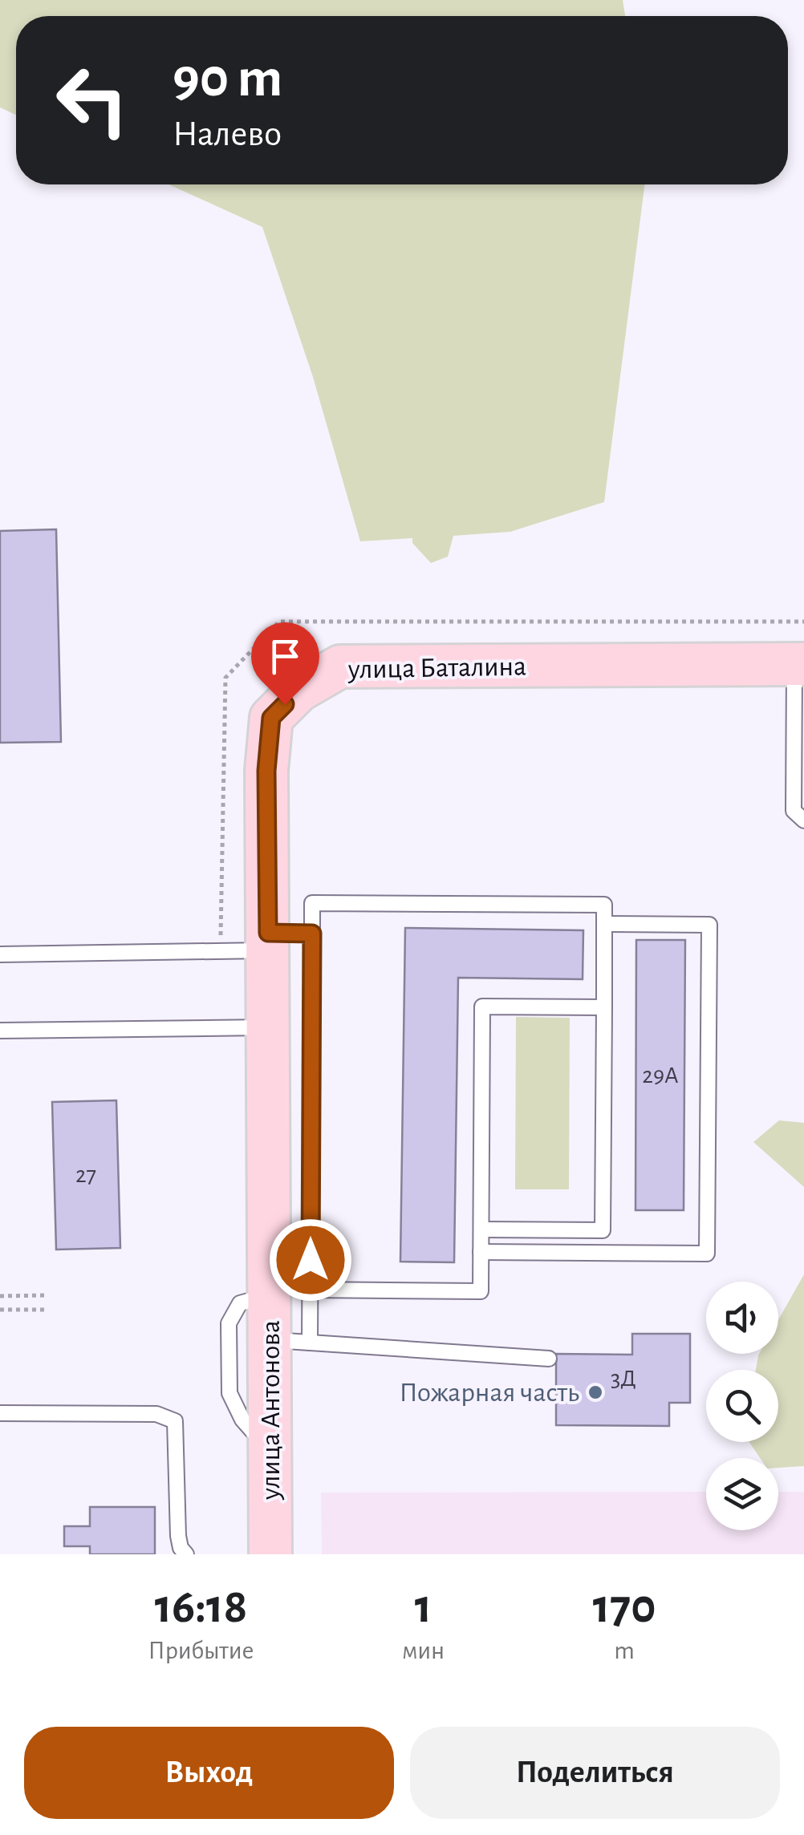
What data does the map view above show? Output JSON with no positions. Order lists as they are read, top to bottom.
{
  "streets": {
    "main road": ["улица Баталина", "улица Антонова"]
  },
  "crossings": [
    ["улица Баталина", "улица Антонова"]
  ],
  "places": ["Пожарная часть"],
  "house_numbers": ["29А", "27", "3Д"],
  "page": {
    "turn": ["90 m", "Налево"],
    "eta": [
      "16:18",
      "Прибытие",
      "1",
      "мин",
      "170",
      "m"
    ],
    "buttons": ["Выход", "Поделиться"]
  }
}
